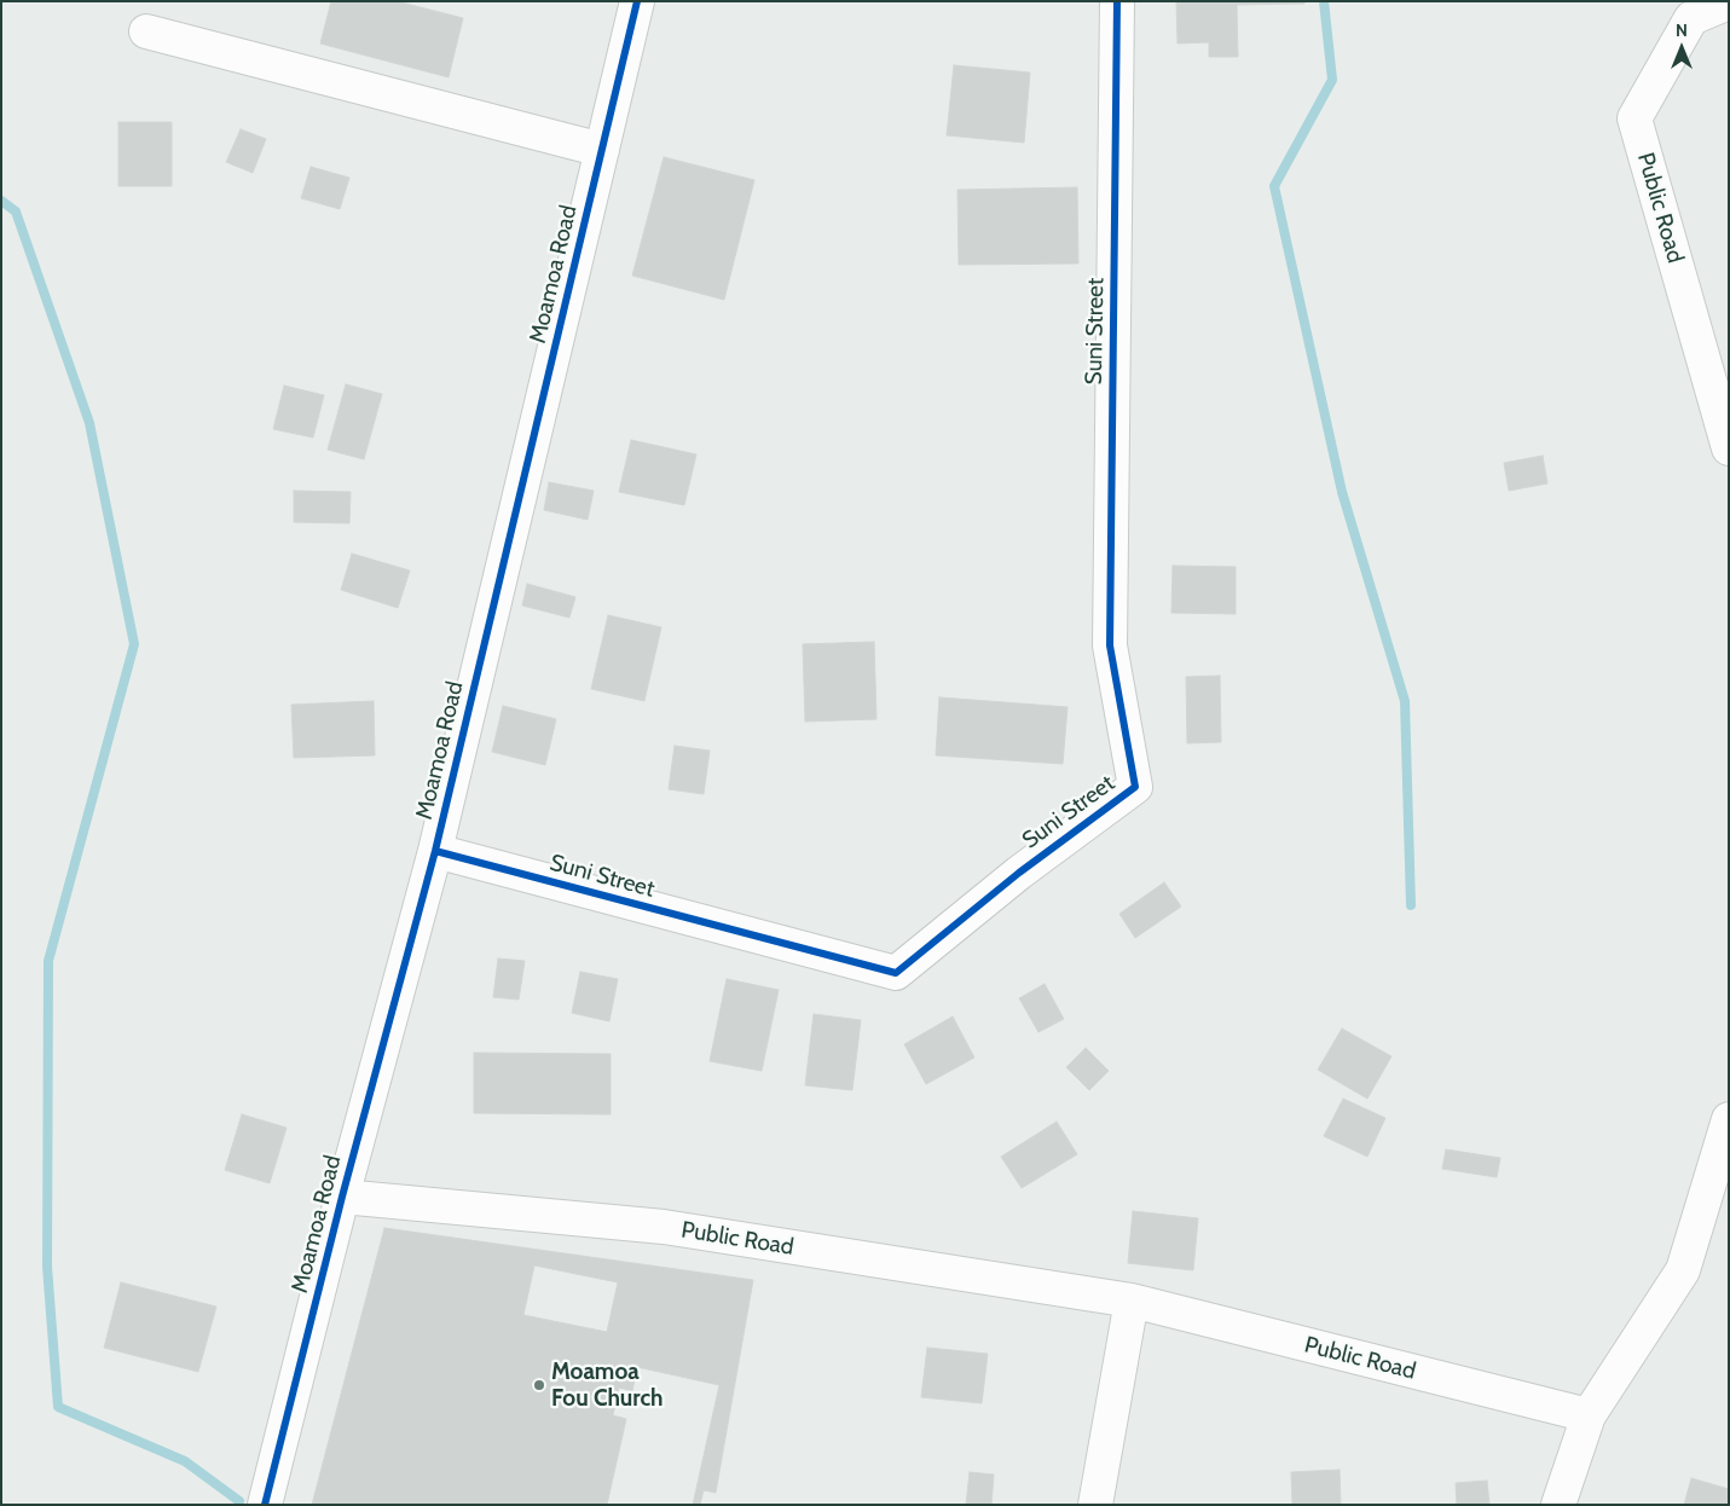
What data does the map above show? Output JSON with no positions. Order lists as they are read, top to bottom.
{
  "streets": {
    "street": ["Public Road", "Moamoa Road", "Suni Street"]
  },
  "crossings": [
    ["Public Road", "Moamoa Road"],
    ["Moamoa Road", "Suni Street"]
  ],
  "places": ["Moamoa Fou Church"],
  "north": "top"
}
